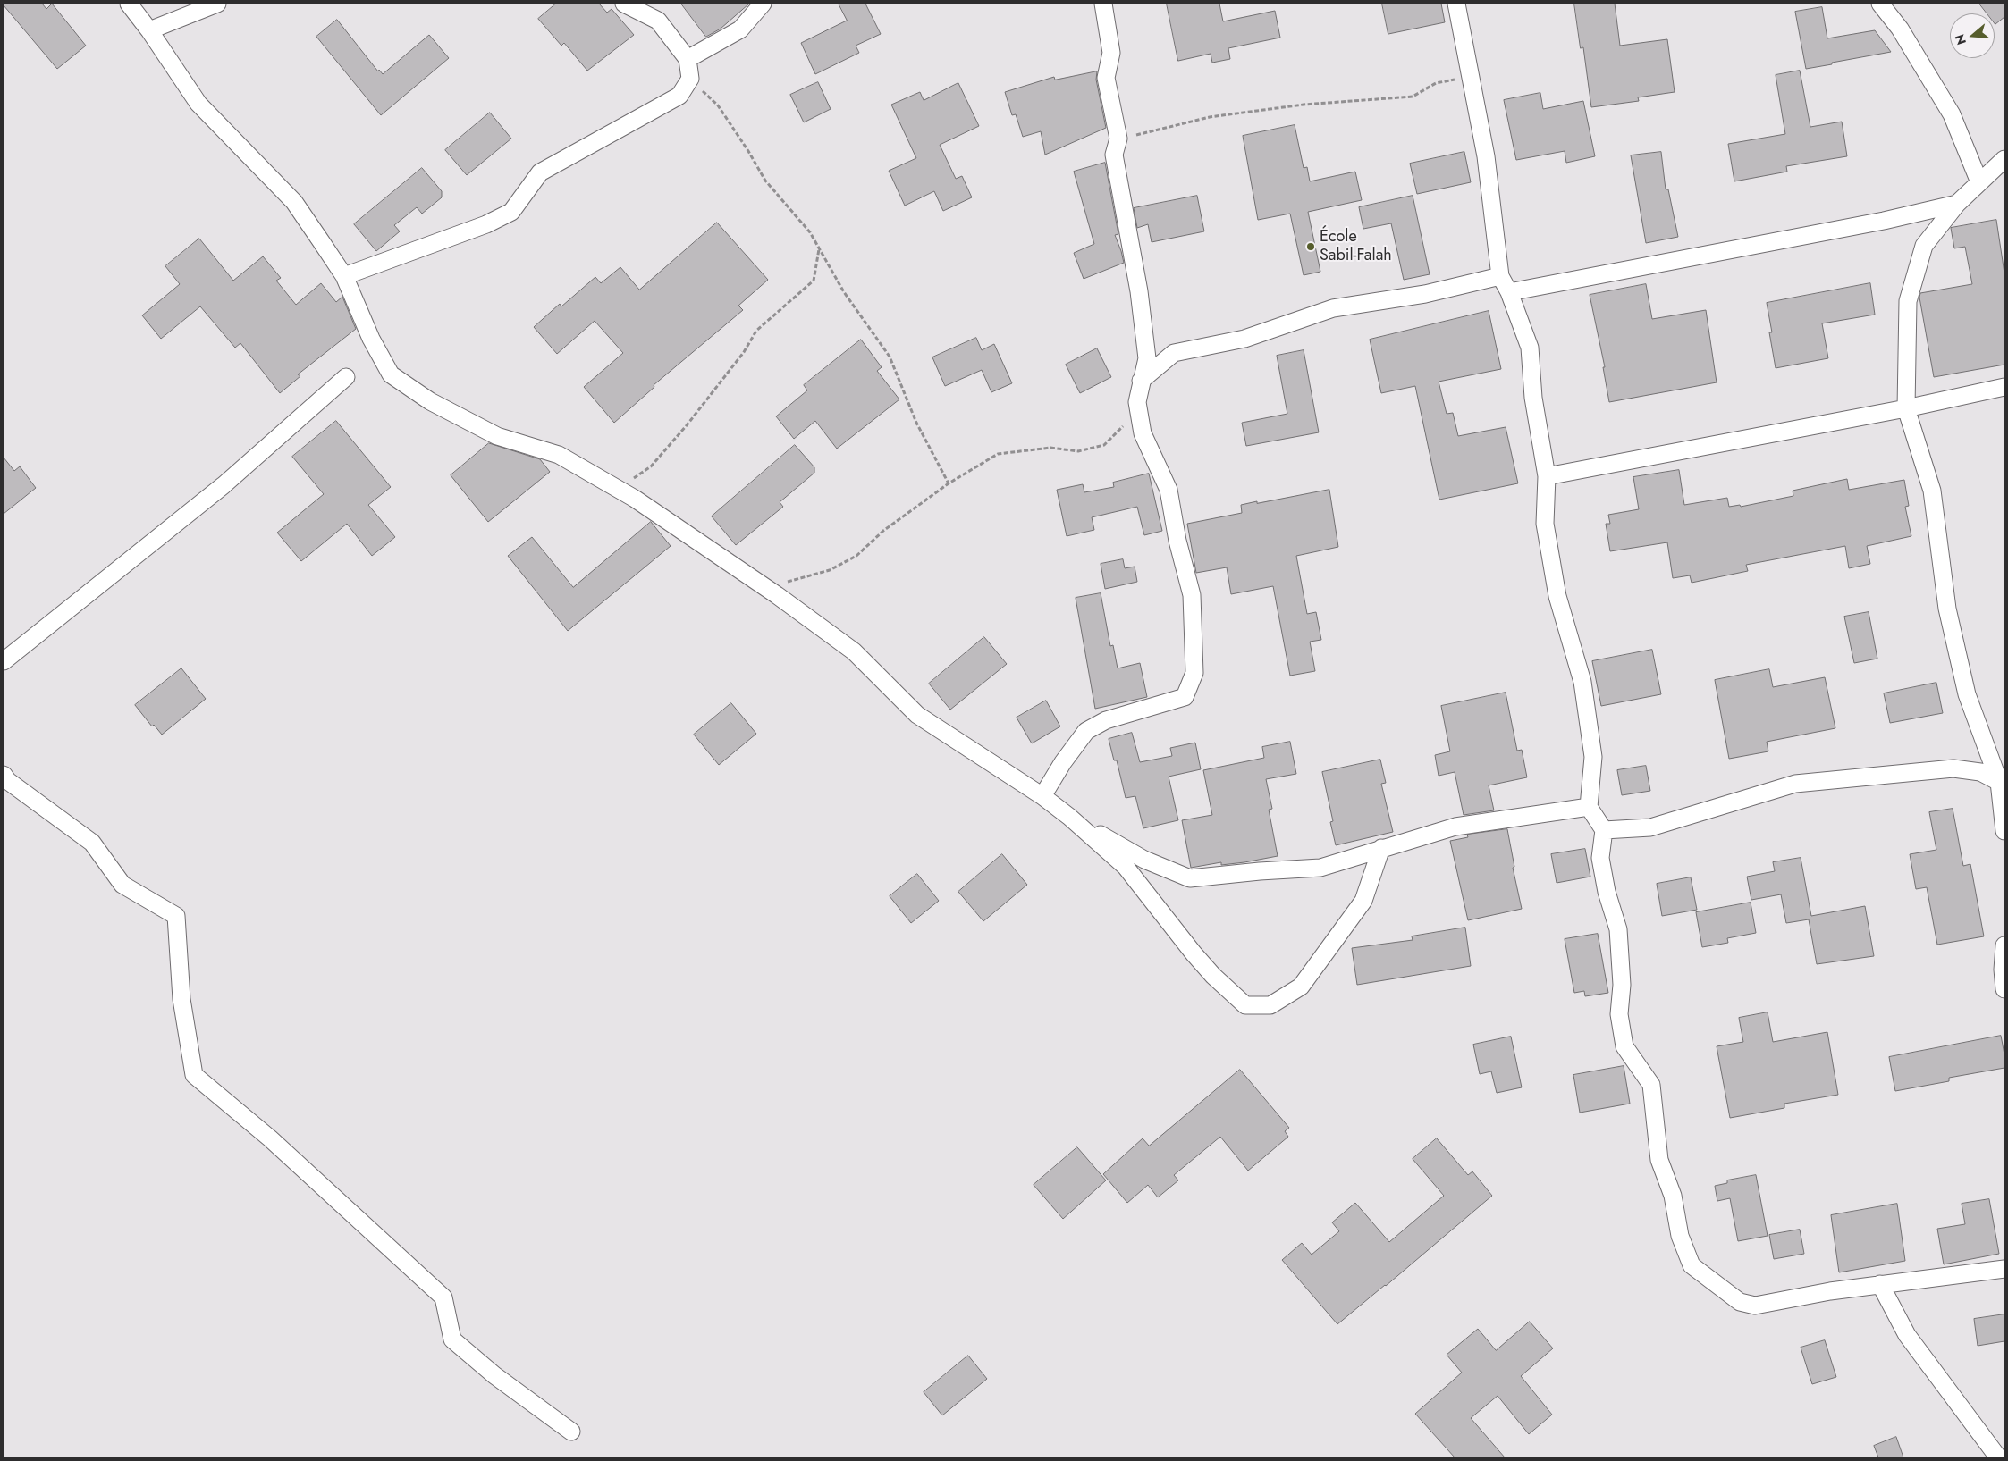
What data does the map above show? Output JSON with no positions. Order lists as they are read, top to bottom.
{
  "places": ["École Sabil-Falah"],
  "north": "left"
}
